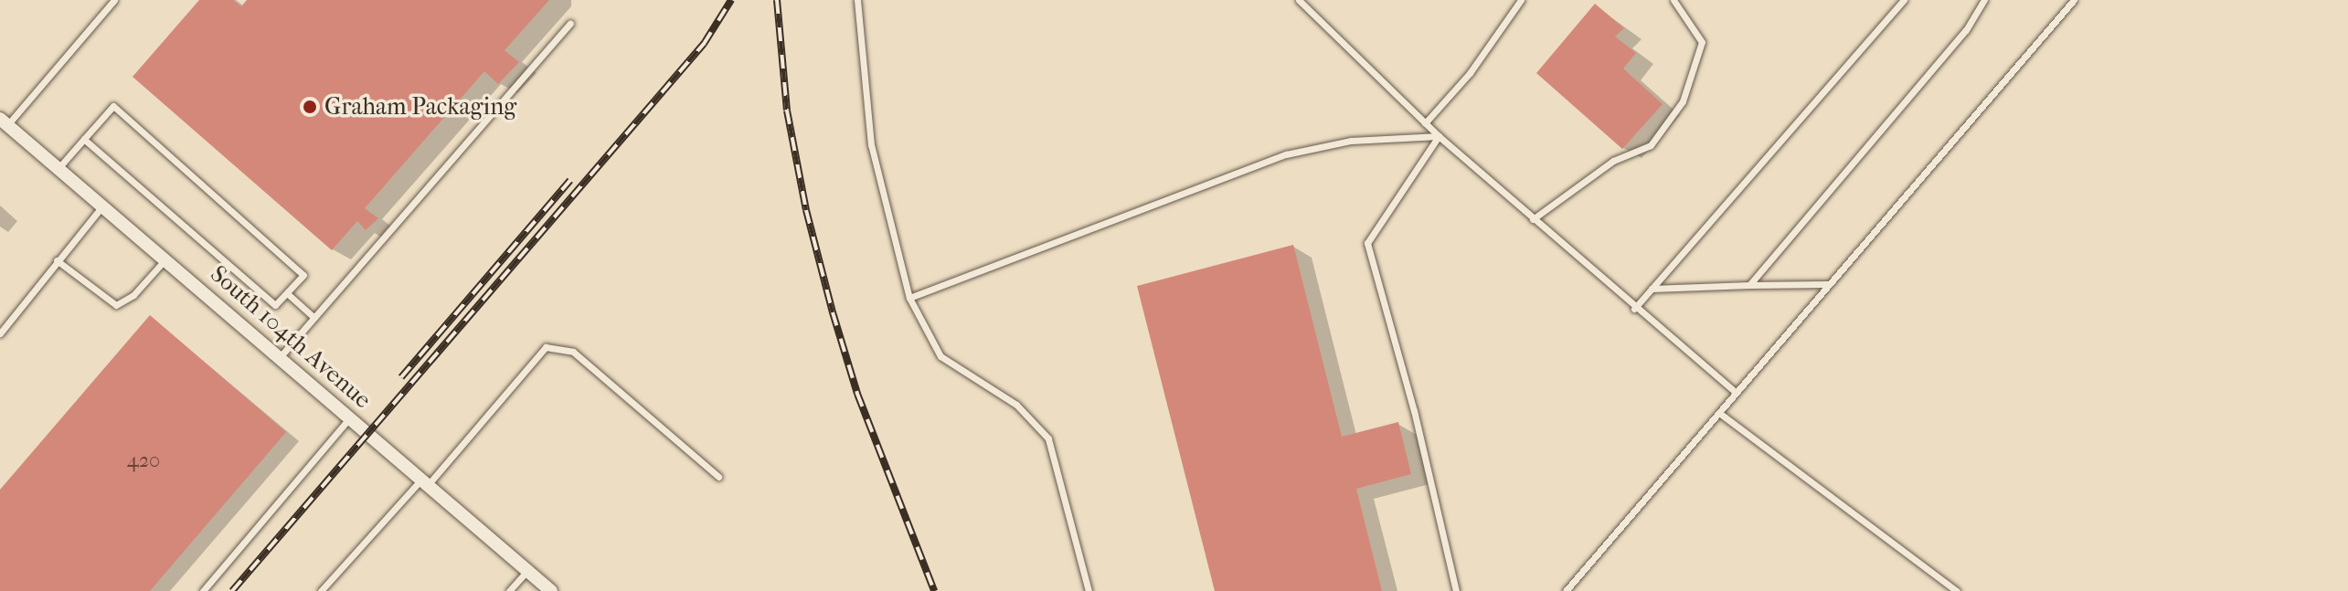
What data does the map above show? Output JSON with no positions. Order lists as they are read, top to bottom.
{
  "streets": {
    "street": ["South 104th Avenue"]
  },
  "places": ["Graham Packaging"],
  "house_numbers": ["420"]
}
